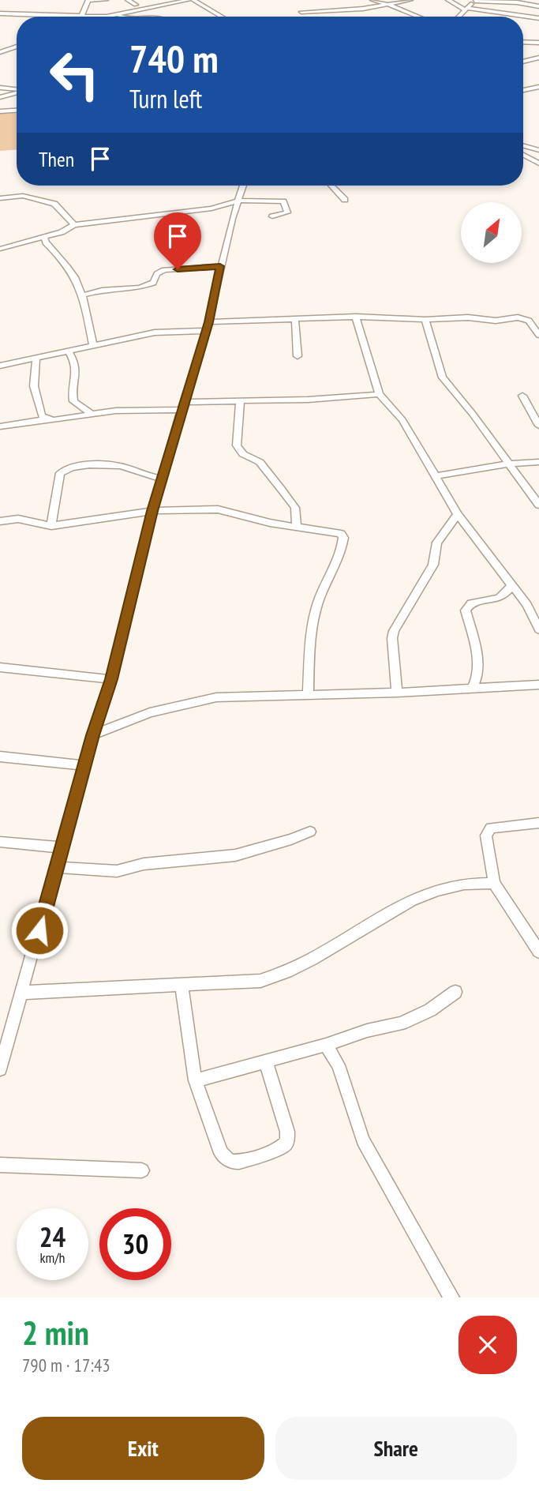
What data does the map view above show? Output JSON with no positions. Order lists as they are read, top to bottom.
{
  "north": "top right",
  "page": {
    "turn": ["740 m", "Turn left"],
    "then": "Then",
    "speed": "24 km/h",
    "limit": "30",
    "heading": ["2 min", "790 m · 17:43"],
    "buttons": ["Exit", "Share"]
  }
}
